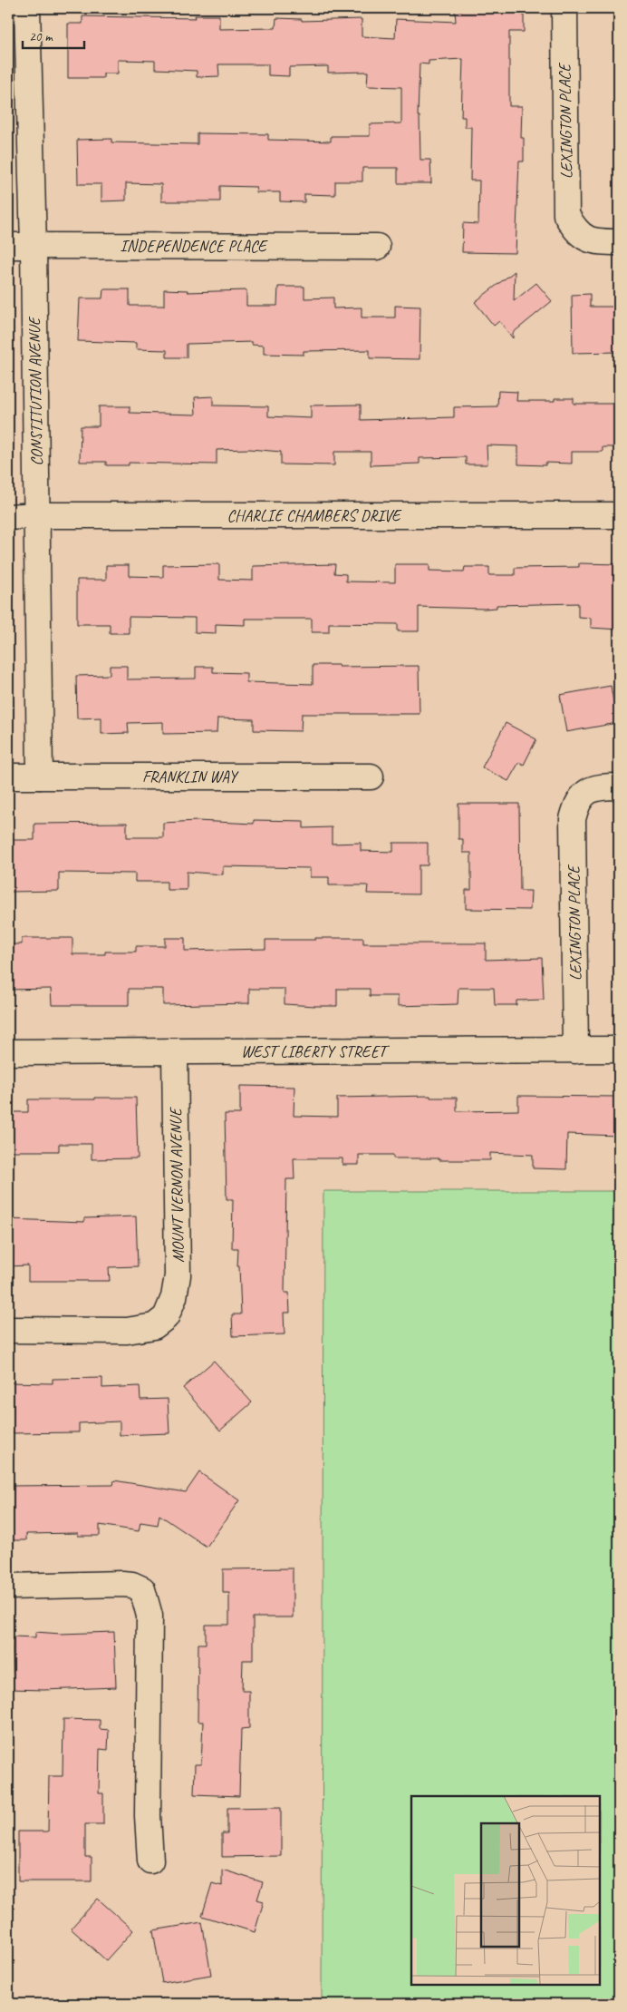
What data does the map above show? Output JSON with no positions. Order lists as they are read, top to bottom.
{
  "streets": {
    "street": [
      "LEXINGTON PLACE",
      "INDEPENDENCE PLACE",
      "CONSTITUTION AVENUE",
      "CHARLIE CHAMBERS DRIVE",
      "FRANKLIN WAY",
      "WEST LIBERTY STREET",
      "MOUNT VERNON AVENUE"
    ]
  },
  "crossings": [
    ["LEXINGTON PLACE", "WEST LIBERTY STREET"],
    ["INDEPENDENCE PLACE", "CONSTITUTION AVENUE"],
    ["CONSTITUTION AVENUE", "CHARLIE CHAMBERS DRIVE"],
    ["CONSTITUTION AVENUE", "FRANKLIN WAY"],
    ["WEST LIBERTY STREET", "MOUNT VERNON AVENUE"]
  ],
  "scale_bar": "20 m"
}
